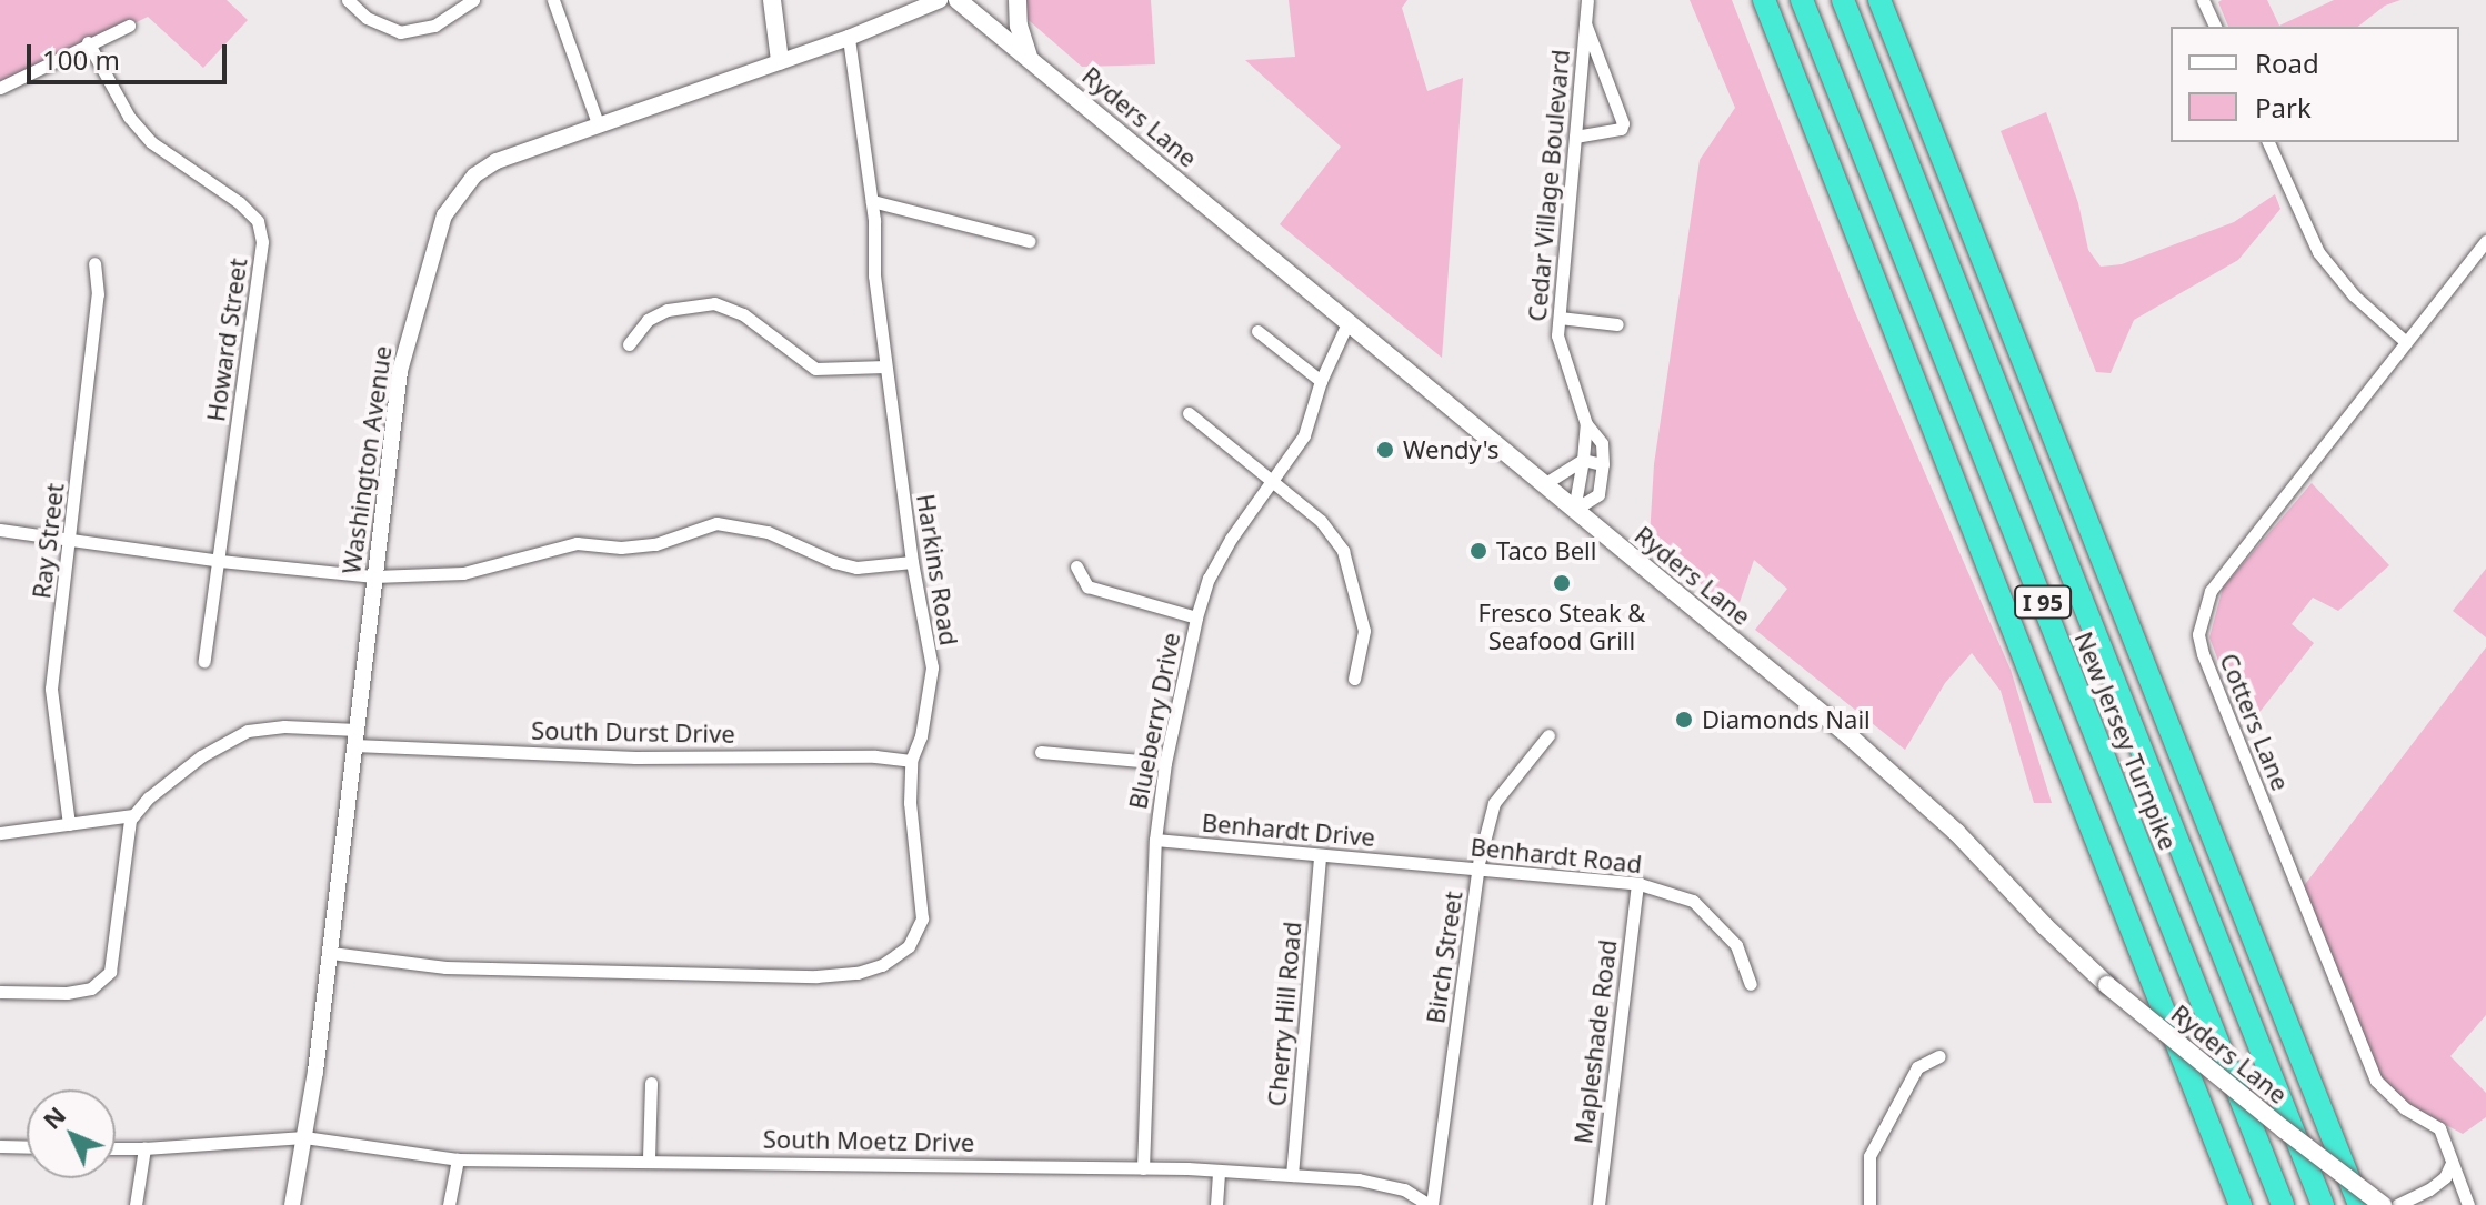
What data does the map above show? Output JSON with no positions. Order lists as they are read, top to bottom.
{
  "streets": {
    "highway": ["I 95", "New Jersey Turnpike"],
    "main road": ["Ryders Lane"],
    "street": [
      "Cedar Village Boulevard",
      "Howard Street",
      "Washington Avenue",
      "Ray Street",
      "Harkins Road",
      "Blueberry Drive",
      "Cotters Lane",
      "South Durst Drive",
      "Benhardt Drive",
      "Benhardt Road",
      "Birch Street",
      "Cherry Hill Road",
      "Mapleshade Road",
      "South Moetz Drive"
    ]
  },
  "crossings": [
    ["Ryders Lane", "Cedar Village Boulevard"],
    ["Ryders Lane", "Blueberry Drive"],
    ["Washington Avenue", "Harkins Road"],
    ["Washington Avenue", "South Durst Drive"],
    ["Washington Avenue", "South Moetz Drive"],
    ["Harkins Road", "South Durst Drive"],
    ["Blueberry Drive", "Benhardt Drive"],
    ["Blueberry Drive", "South Moetz Drive"],
    ["Benhardt Drive", "Benhardt Road"],
    ["Benhardt Drive", "Cherry Hill Road"],
    ["Benhardt Road", "Birch Street"],
    ["Benhardt Road", "Mapleshade Road"],
    ["Birch Street", "South Moetz Drive"],
    ["Cherry Hill Road", "South Moetz Drive"]
  ],
  "places": [
    "Wendy's",
    "Taco Bell",
    "Fresco Steak & Seafood Grill",
    "Diamonds Nail"
  ],
  "legend": ["Road", "Park"],
  "scale_bar": "100 m",
  "north": "top left"
}
